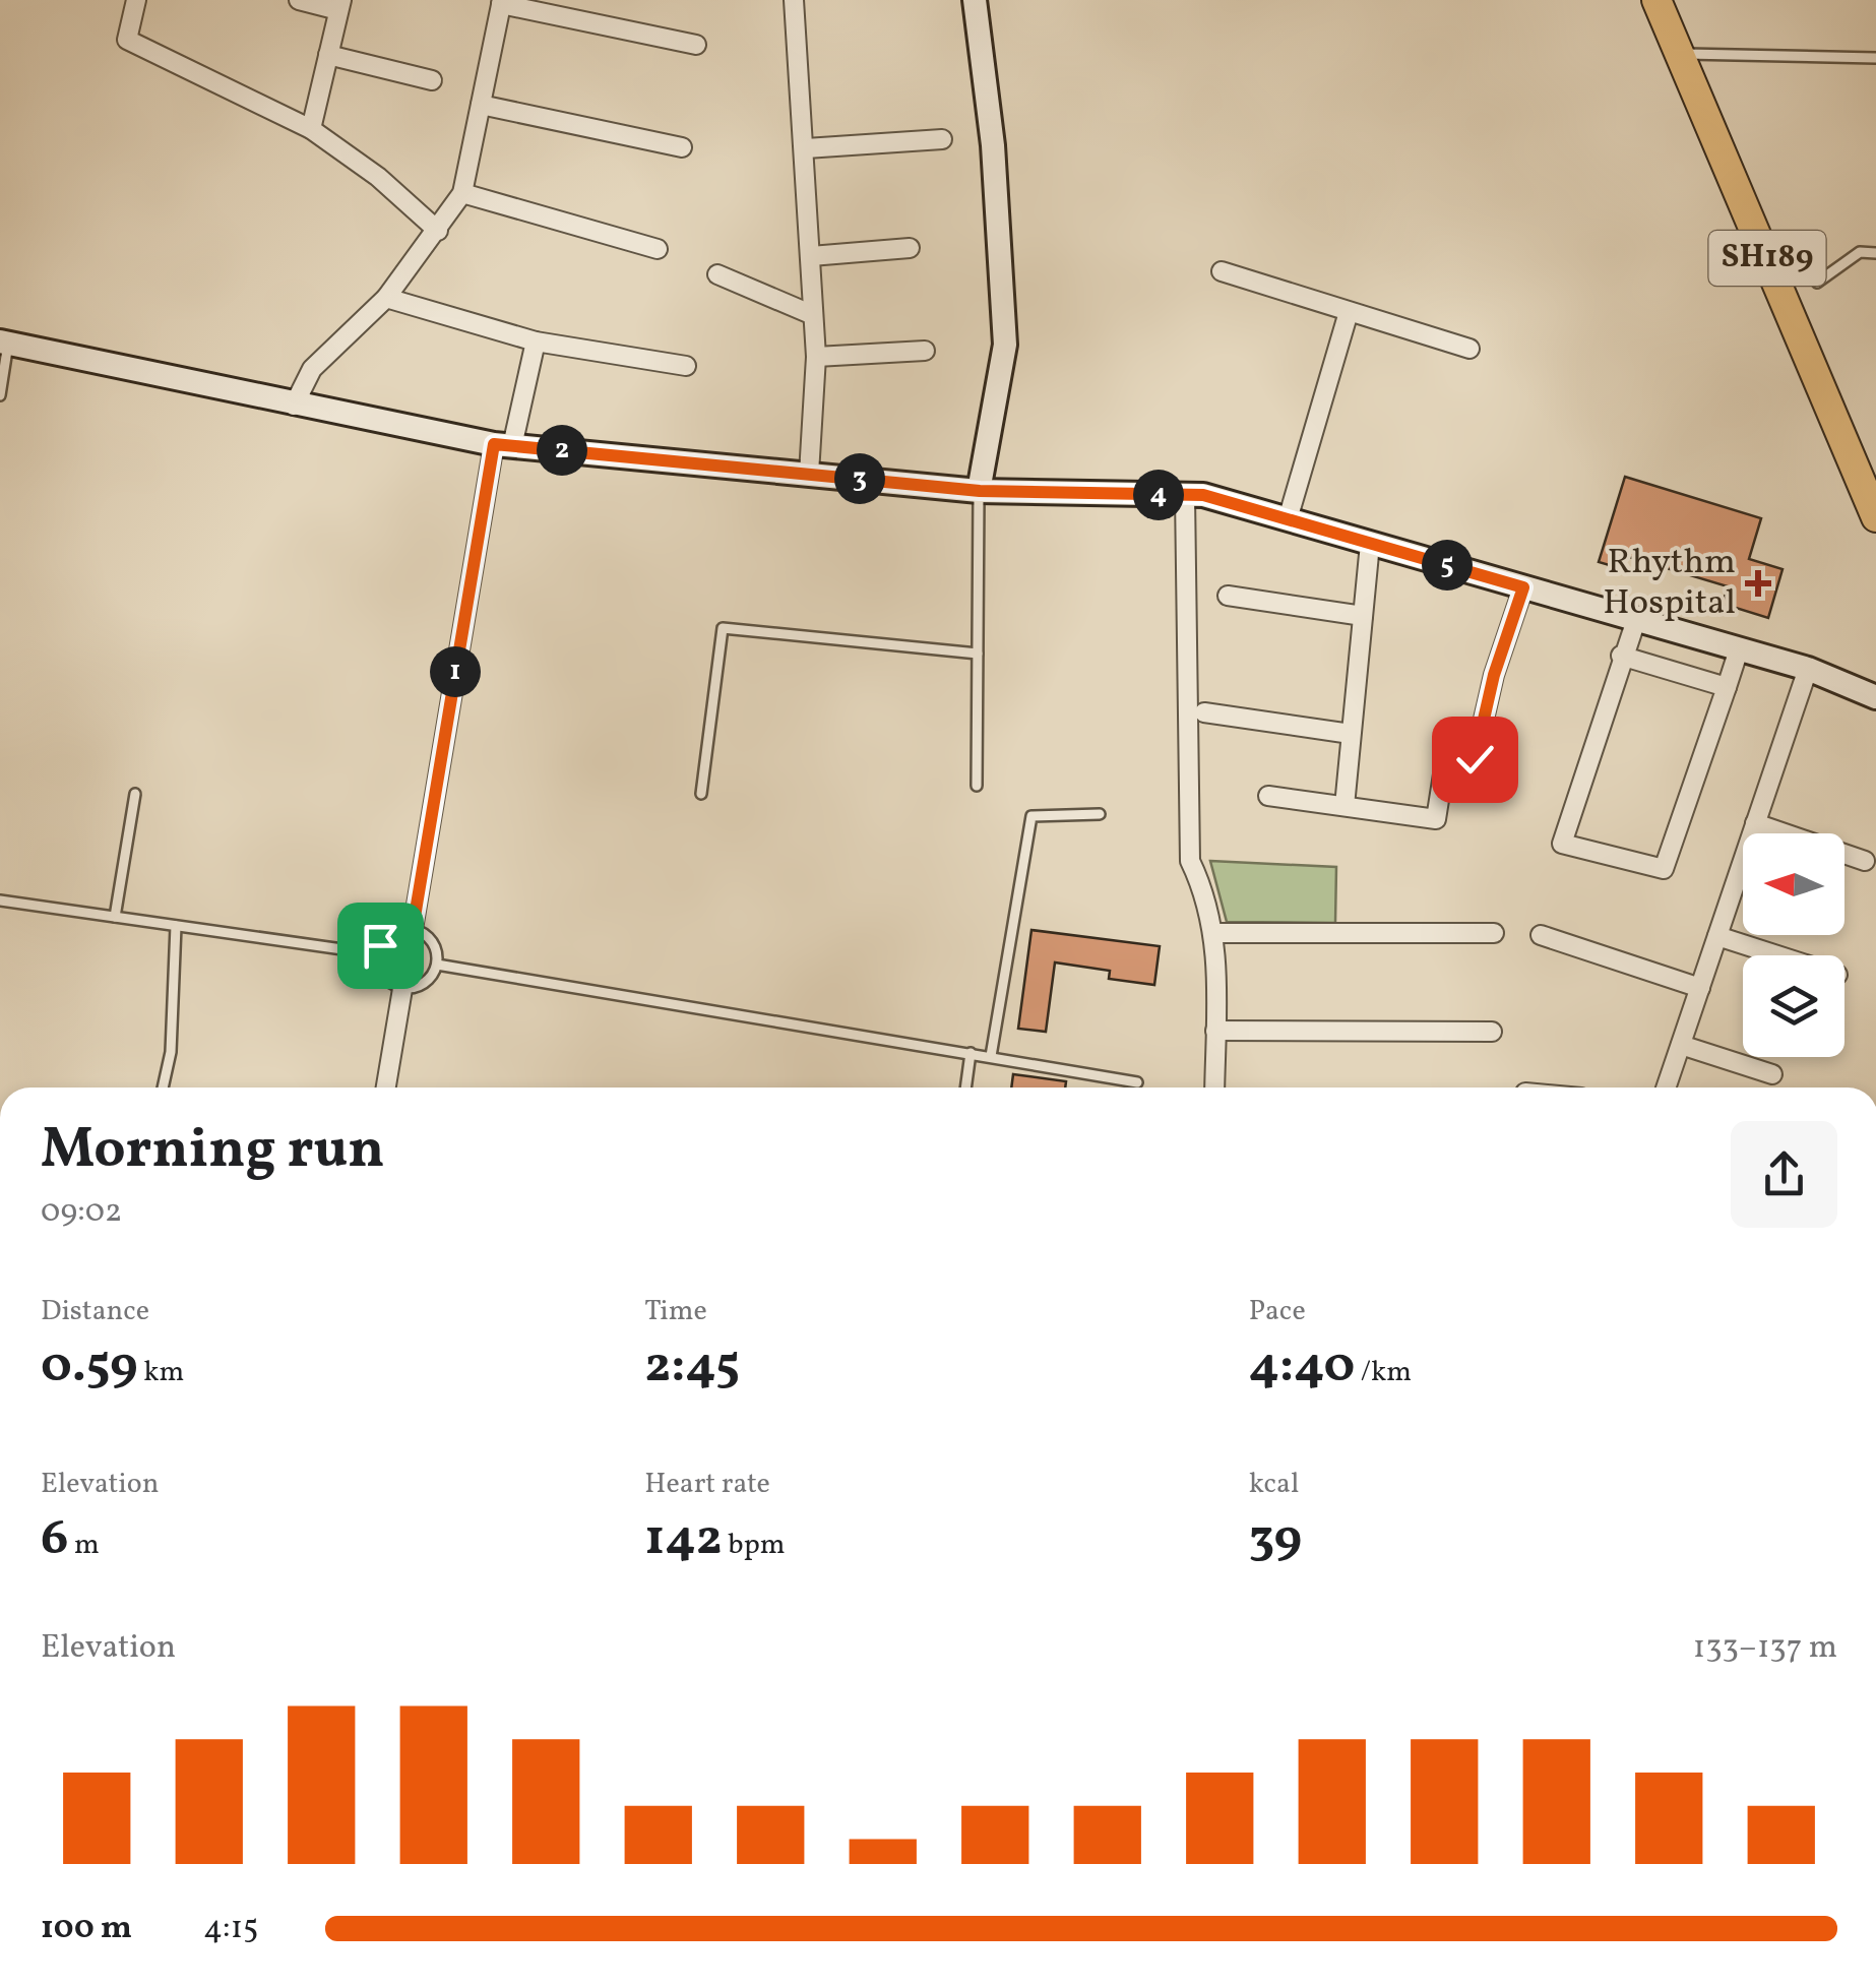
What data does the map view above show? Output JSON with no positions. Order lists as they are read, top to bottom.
{
  "streets": {
    "main road": ["SH189"]
  },
  "places": {
    "health": ["Rhythm Hospital"]
  },
  "north": "left",
  "page": {
    "pins": [
      "2",
      "3",
      "4",
      "5",
      "1"
    ],
    "heading": ["Morning run", "09:02"],
    "stats": [
      ["Distance", "0.59 km"],
      ["Time", "2:45"],
      ["Pace", "4:40 /km"],
      ["Elevation", "6 m"],
      ["Heart rate", "142 bpm"],
      ["kcal", "39"]
    ],
    "chart": ["Elevation", "133–137 m"],
    "list": [
      {
        "name": "100 m",
        "note": "4:15"
      }
    ]
  }
}
